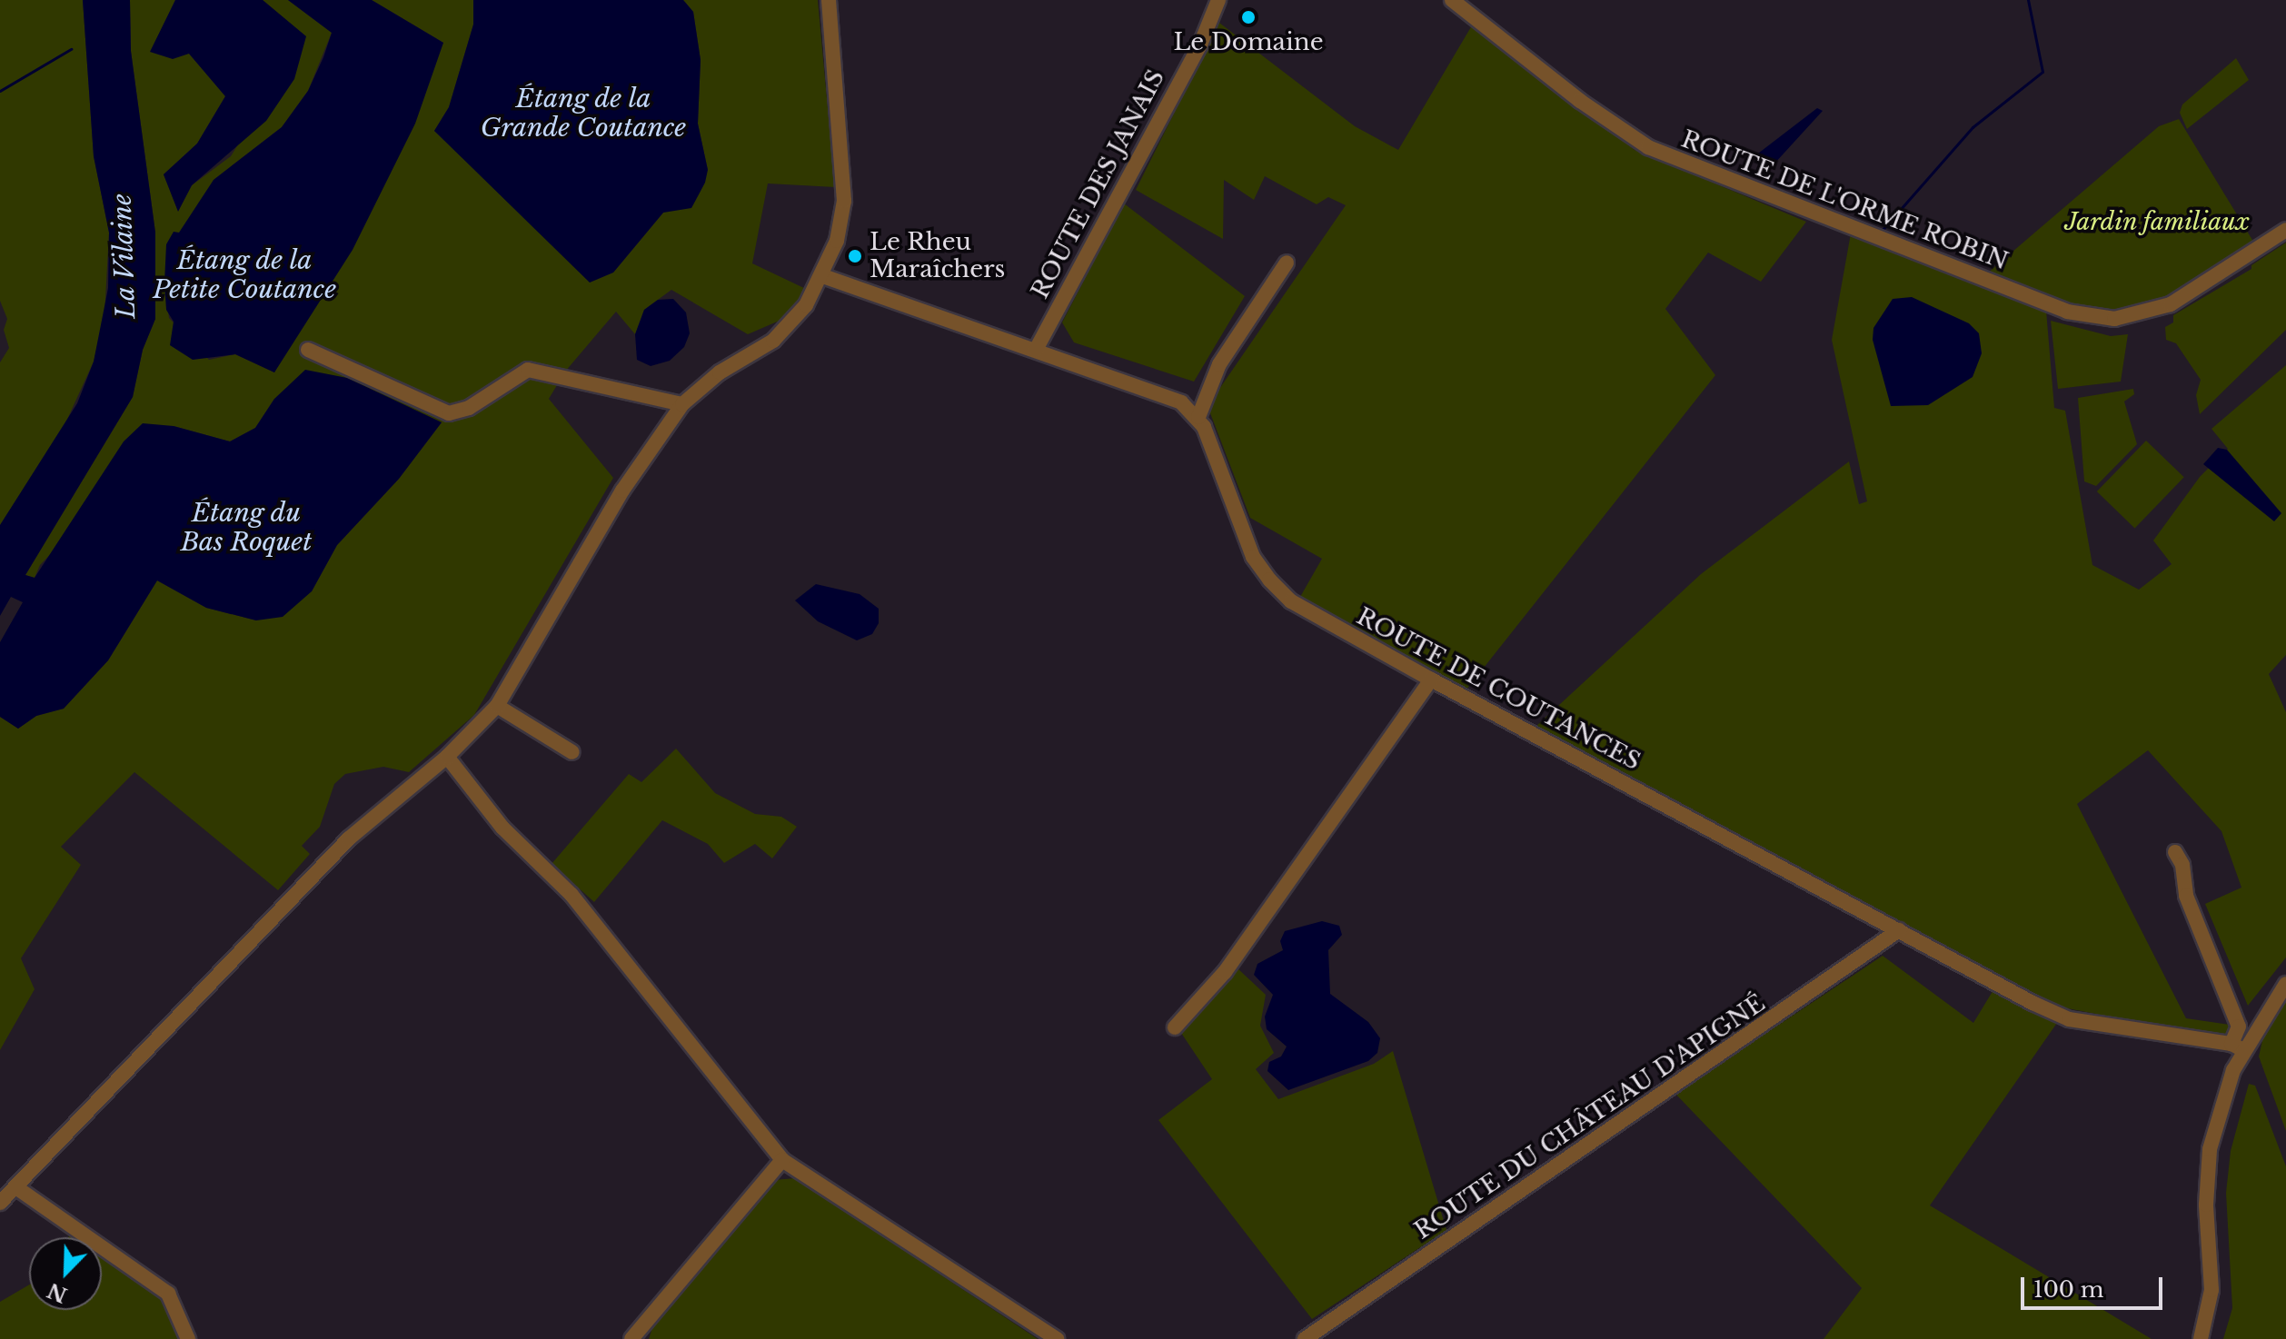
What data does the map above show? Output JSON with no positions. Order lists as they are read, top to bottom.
{
  "streets": {
    "street": [
      "ROUTE DES JANAIS",
      "ROUTE DE L'ORME ROBIN",
      "ROUTE DE COUTANCES",
      "ROUTE DU CHÂTEAU D'APIGNÉ"
    ]
  },
  "crossings": [
    ["ROUTE DE COUTANCES", "ROUTE DU CHÂTEAU D'APIGNÉ"]
  ],
  "water": [
    "Étang de la Grande Coutance",
    "La Vilaine",
    "Étang de la Petite Coutance",
    "Étang du Bas Roquet"
  ],
  "parks": ["Jardin familiaux"],
  "places": ["Le Domaine", "Le Rheu Maraîchers"],
  "scale_bar": "100 m",
  "north": "bottom left"
}
